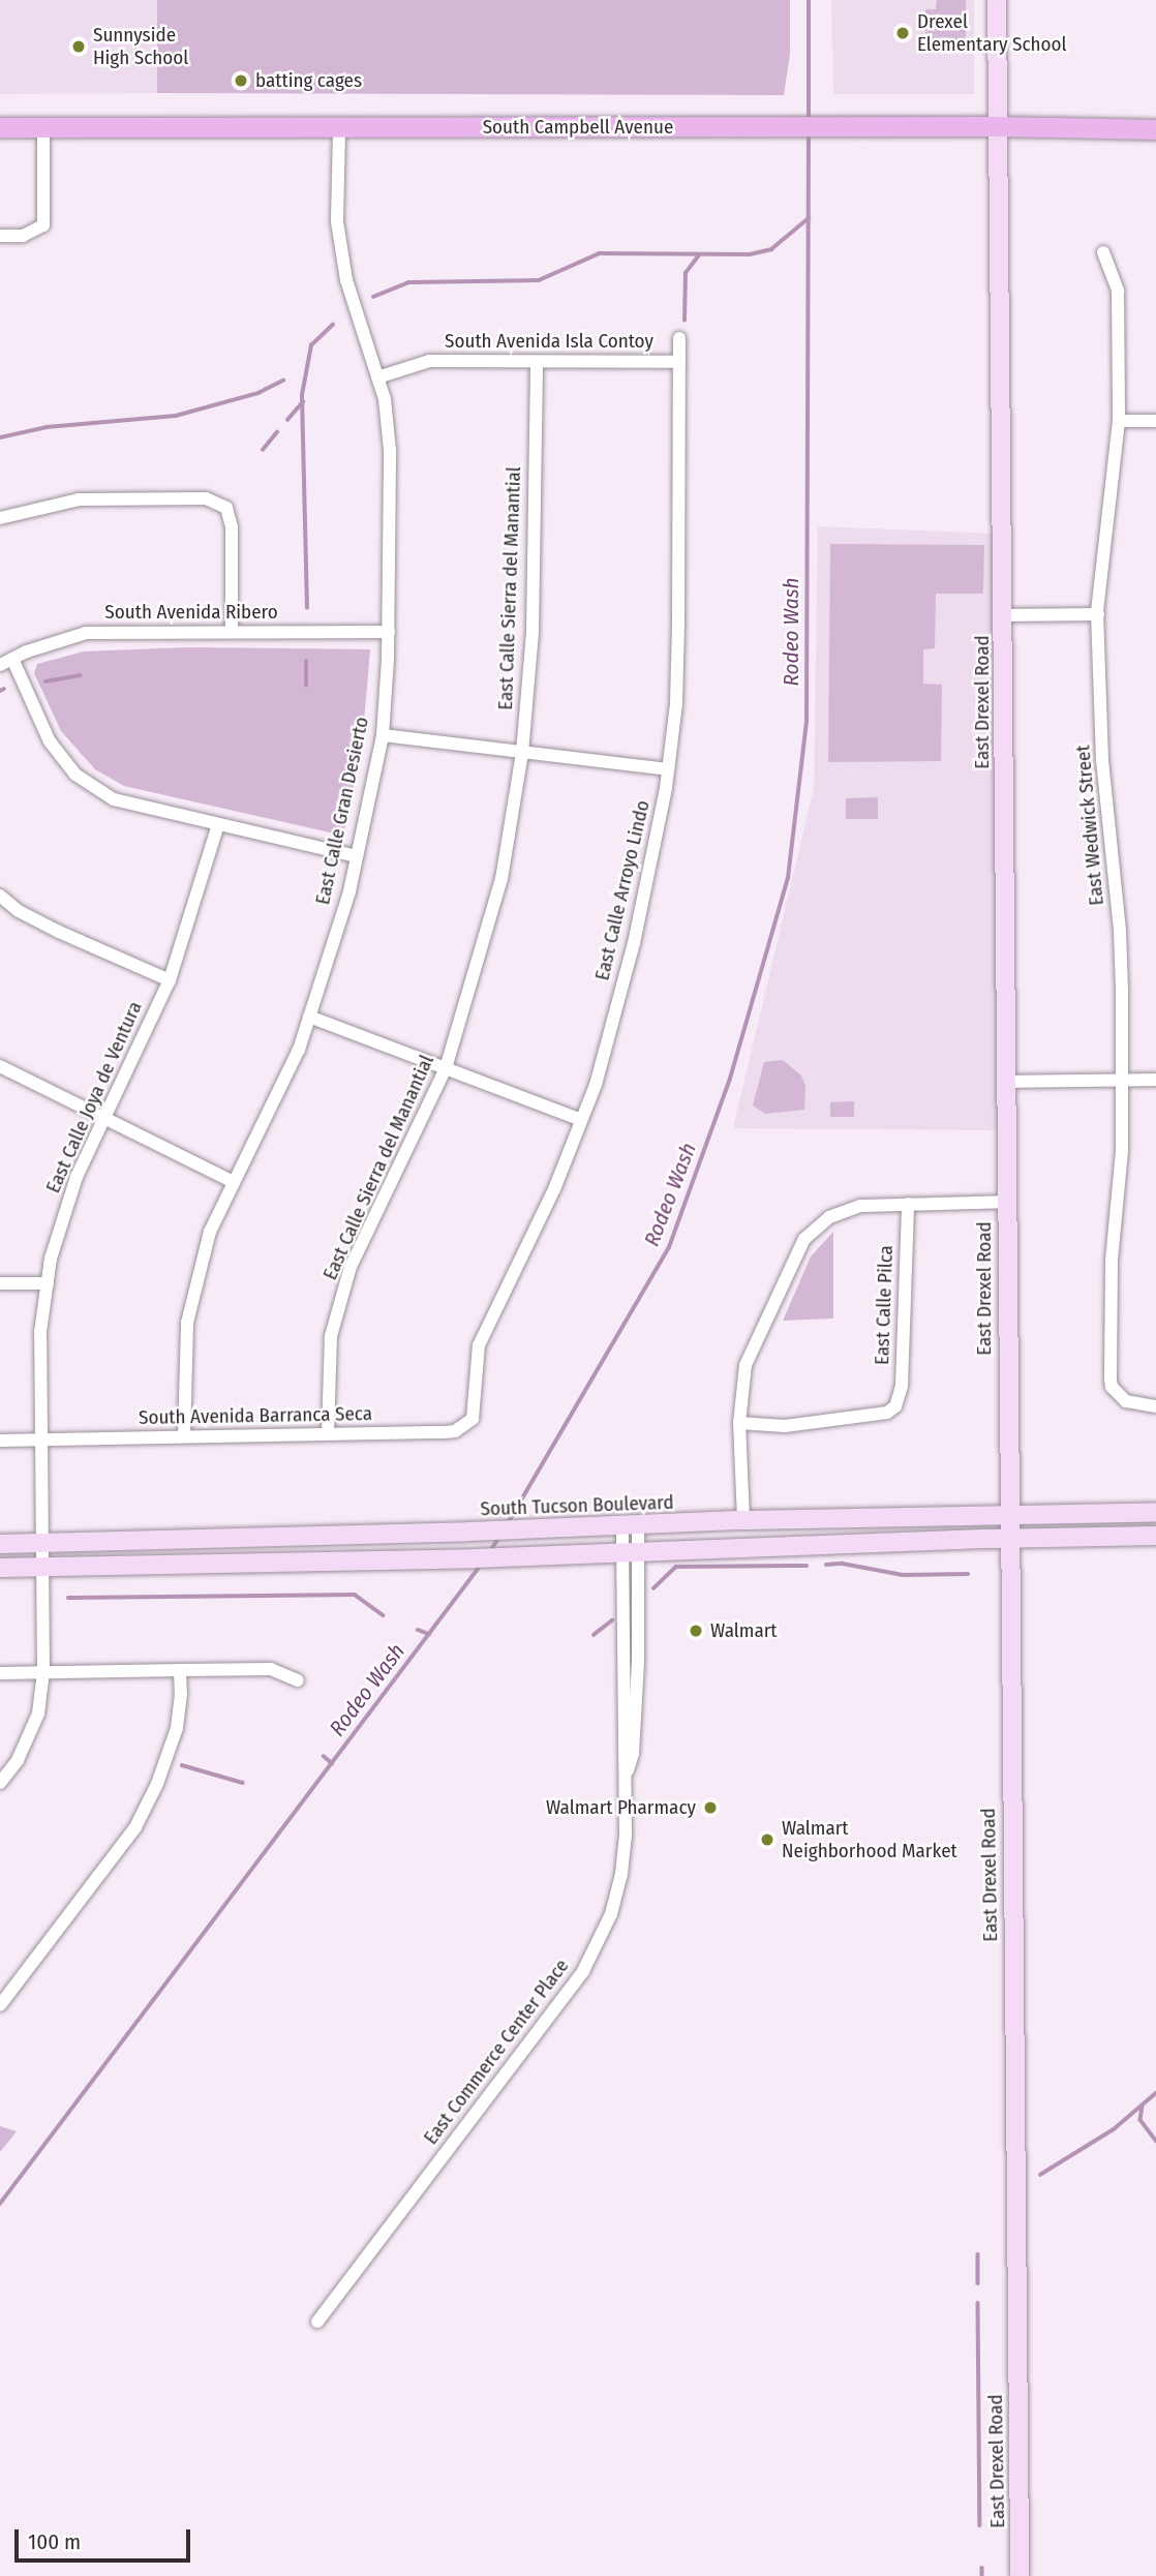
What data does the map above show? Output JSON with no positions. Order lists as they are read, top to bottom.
{
  "streets": {
    "main road": ["South Campbell Avenue"],
    "street": [
      "South Avenida Isla Contoy",
      "East Calle Sierra del Manantial",
      "South Avenida Ribero",
      "East Drexel Road",
      "East Calle Gran Desierto",
      "East Wedwick Street",
      "East Calle Arroyo Lindo",
      "East Calle Joya de Ventura",
      "East Calle Pilca",
      "South Avenida Barranca Seca",
      "South Tucson Boulevard",
      "East Commerce Center Place"
    ]
  },
  "crossings": [
    ["South Campbell Avenue", "East Drexel Road"],
    ["South Campbell Avenue", "East Calle Gran Desierto"],
    ["South Avenida Isla Contoy", "East Calle Sierra del Manantial"],
    ["South Avenida Isla Contoy", "East Calle Gran Desierto"],
    ["South Avenida Isla Contoy", "East Calle Arroyo Lindo"],
    ["East Calle Sierra del Manantial", "South Avenida Barranca Seca"],
    ["South Avenida Ribero", "East Calle Gran Desierto"],
    ["East Drexel Road", "South Tucson Boulevard"],
    ["East Calle Gran Desierto", "South Avenida Barranca Seca"],
    ["East Calle Arroyo Lindo", "South Avenida Barranca Seca"],
    ["East Calle Joya de Ventura", "South Avenida Barranca Seca"],
    ["East Calle Joya de Ventura", "South Tucson Boulevard"],
    ["South Tucson Boulevard", "East Commerce Center Place"]
  ],
  "water": ["Rodeo Wash"],
  "places": [
    "Drexel Elementary School",
    "Sunnyside High School",
    "batting cages",
    "Walmart",
    "Walmart Pharmacy",
    "Walmart Neighborhood Market"
  ],
  "scale_bar": "100 m"
}
